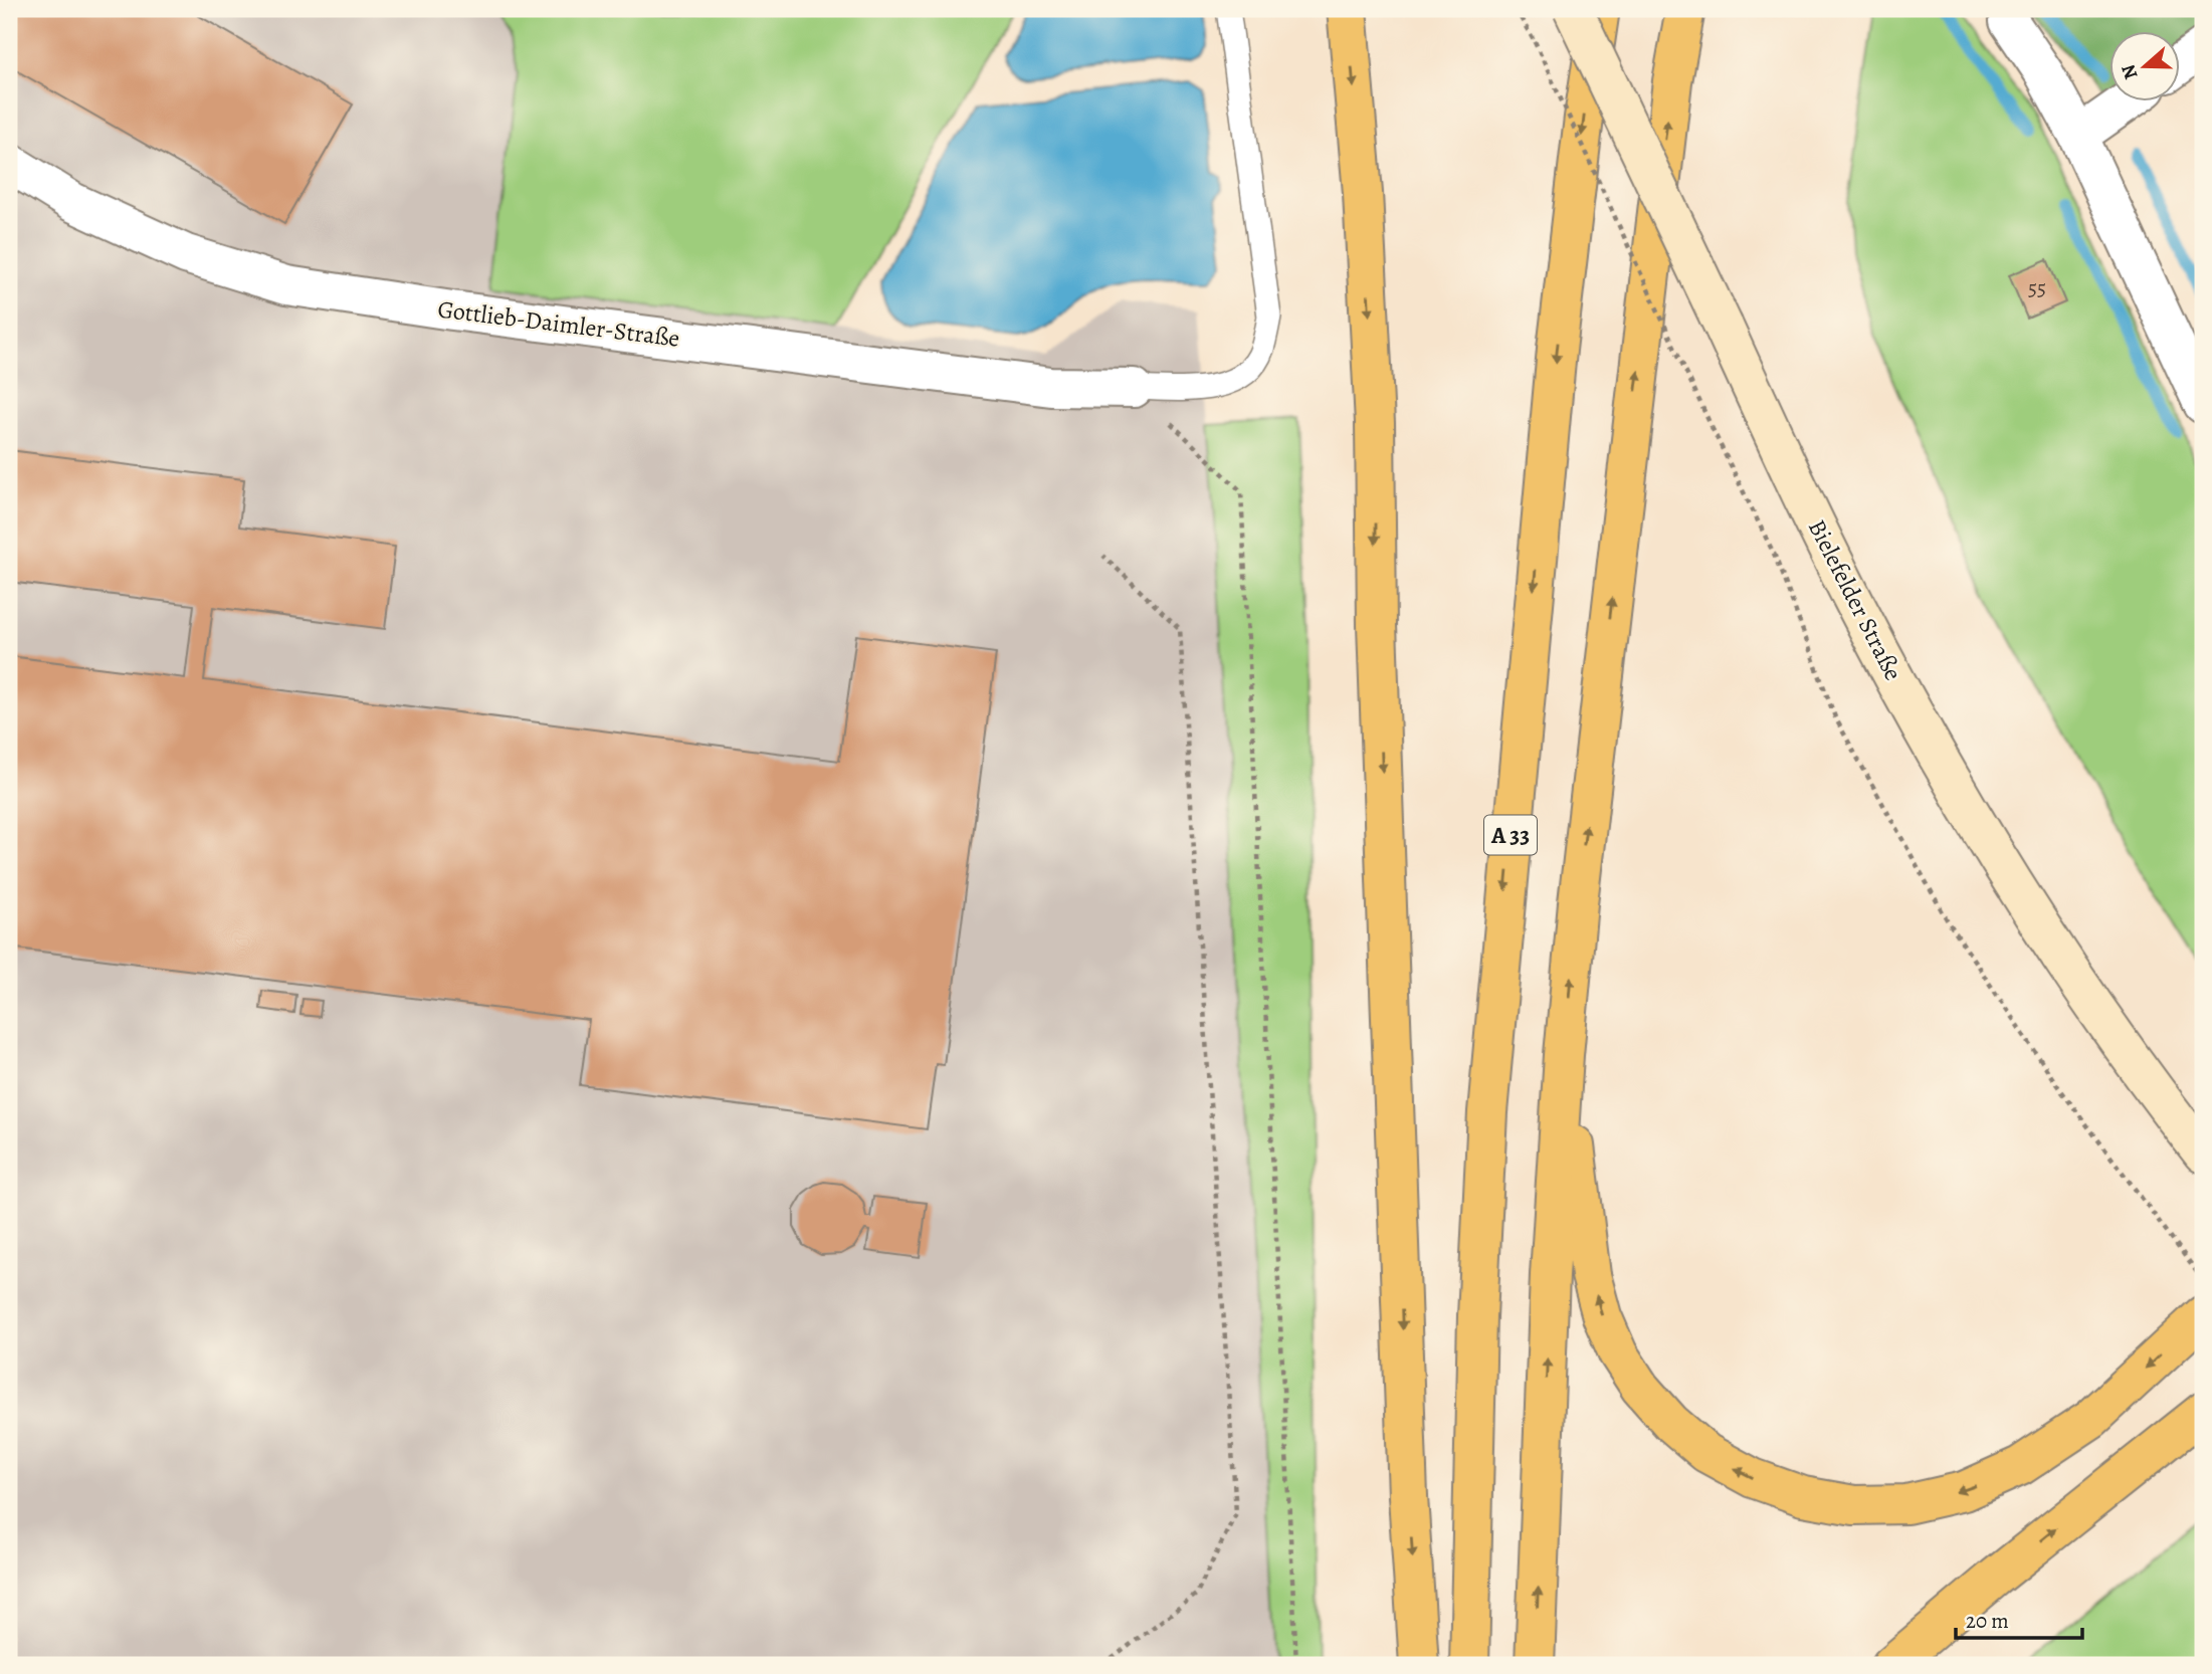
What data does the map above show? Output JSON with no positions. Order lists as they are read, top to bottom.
{
  "streets": {
    "highway": ["A 33"],
    "main road": ["Bielefelder Straße"],
    "street": ["Gottlieb-Daimler-Straße"]
  },
  "house_numbers": ["55"],
  "scale_bar": "20 m",
  "north": "left"
}
